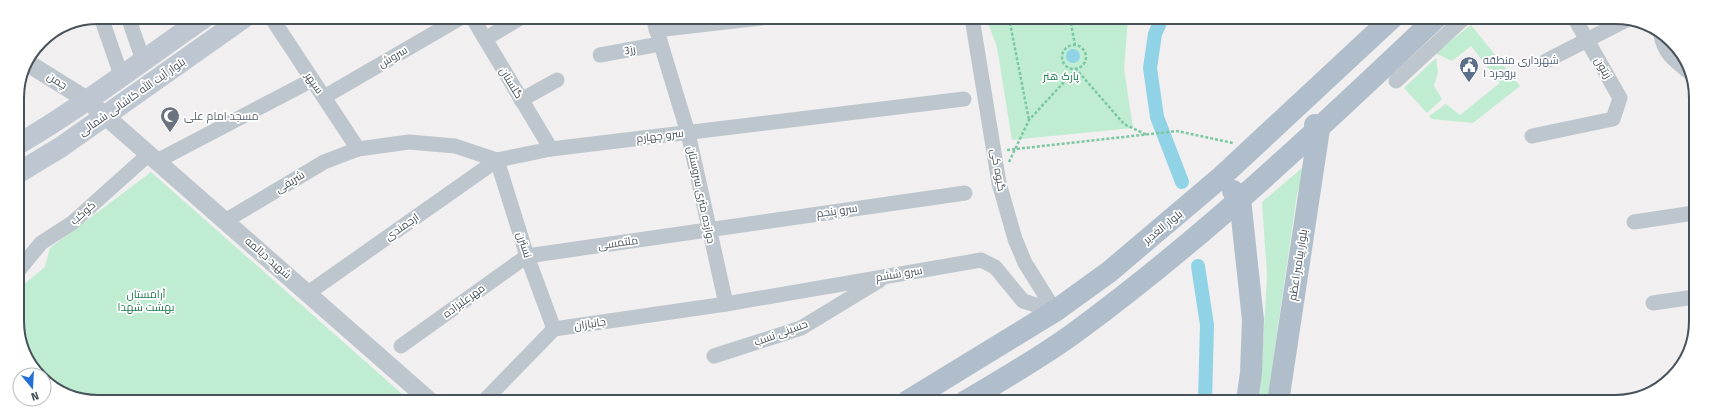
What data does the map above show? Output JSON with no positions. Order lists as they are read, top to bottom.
{
  "streets": {
    "main road": ["بلوار آیت الله کاشانی شمالی", "بلوار الغدیر", "بلوار پیامبر اعظم"],
    "street": [
      "رز3",
      "سروش",
      "زیتون",
      "چمن",
      "سپهر",
      "گلستان",
      "سرو چهارم",
      "گیوه کی",
      "شریفی",
      "دوازده متری سروستان",
      "سرو پنجم",
      "کوکب",
      "ارجمندی",
      "ملتمسی",
      "نسترن",
      "شهید دیالمه",
      "سرو ششم",
      "مهرعلیزاده",
      "جانبازان",
      "حسینی نسب"
    ]
  },
  "crossings": [
    ["رز3", "دوازده متری سروستان"],
    ["سروش", "سپهر"],
    ["چمن", "بلوار آیت الله کاشانی شمالی"],
    ["چمن", "شهید دیالمه"],
    ["سپهر", "سرو چهارم"],
    ["سپهر", "شریفی"],
    ["سپهر", "کوکب"],
    ["گلستان", "سرو چهارم"],
    ["بلوار آیت الله کاشانی شمالی", "شهید دیالمه"],
    ["سرو چهارم", "شریفی"],
    ["سرو چهارم", "دوازده متری سروستان"],
    ["سرو چهارم", "ارجمندی"],
    ["سرو چهارم", "نسترن"],
    ["گیوه کی", "بلوار الغدیر"],
    ["گیوه کی", "سرو ششم"],
    ["شریفی", "شهید دیالمه"],
    ["دوازده متری سروستان", "سرو پنجم"],
    ["دوازده متری سروستان", "ملتمسی"],
    ["دوازده متری سروستان", "سرو ششم"],
    ["دوازده متری سروستان", "جانبازان"],
    ["سرو پنجم", "ملتمسی"],
    ["کوکب", "شهید دیالمه"],
    ["ارجمندی", "نسترن"],
    ["ارجمندی", "شهید دیالمه"],
    ["بلوار الغدیر", "سرو ششم"],
    ["ملتمسی", "نسترن"],
    ["ملتمسی", "مهرعلیزاده"],
    ["نسترن", "مهرعلیزاده"],
    ["نسترن", "جانبازان"],
    ["سرو ششم", "جانبازان"],
    ["سرو ششم", "حسینی نسب"]
  ],
  "parks": ["پارک هنر", "آرامستان بهشت شهدا"],
  "places": {
    "public building": ["شهرداری منطقه ۱ بروجرد"],
    "mosque": ["مسجد امام علی"]
  },
  "north": "bottom"
}
